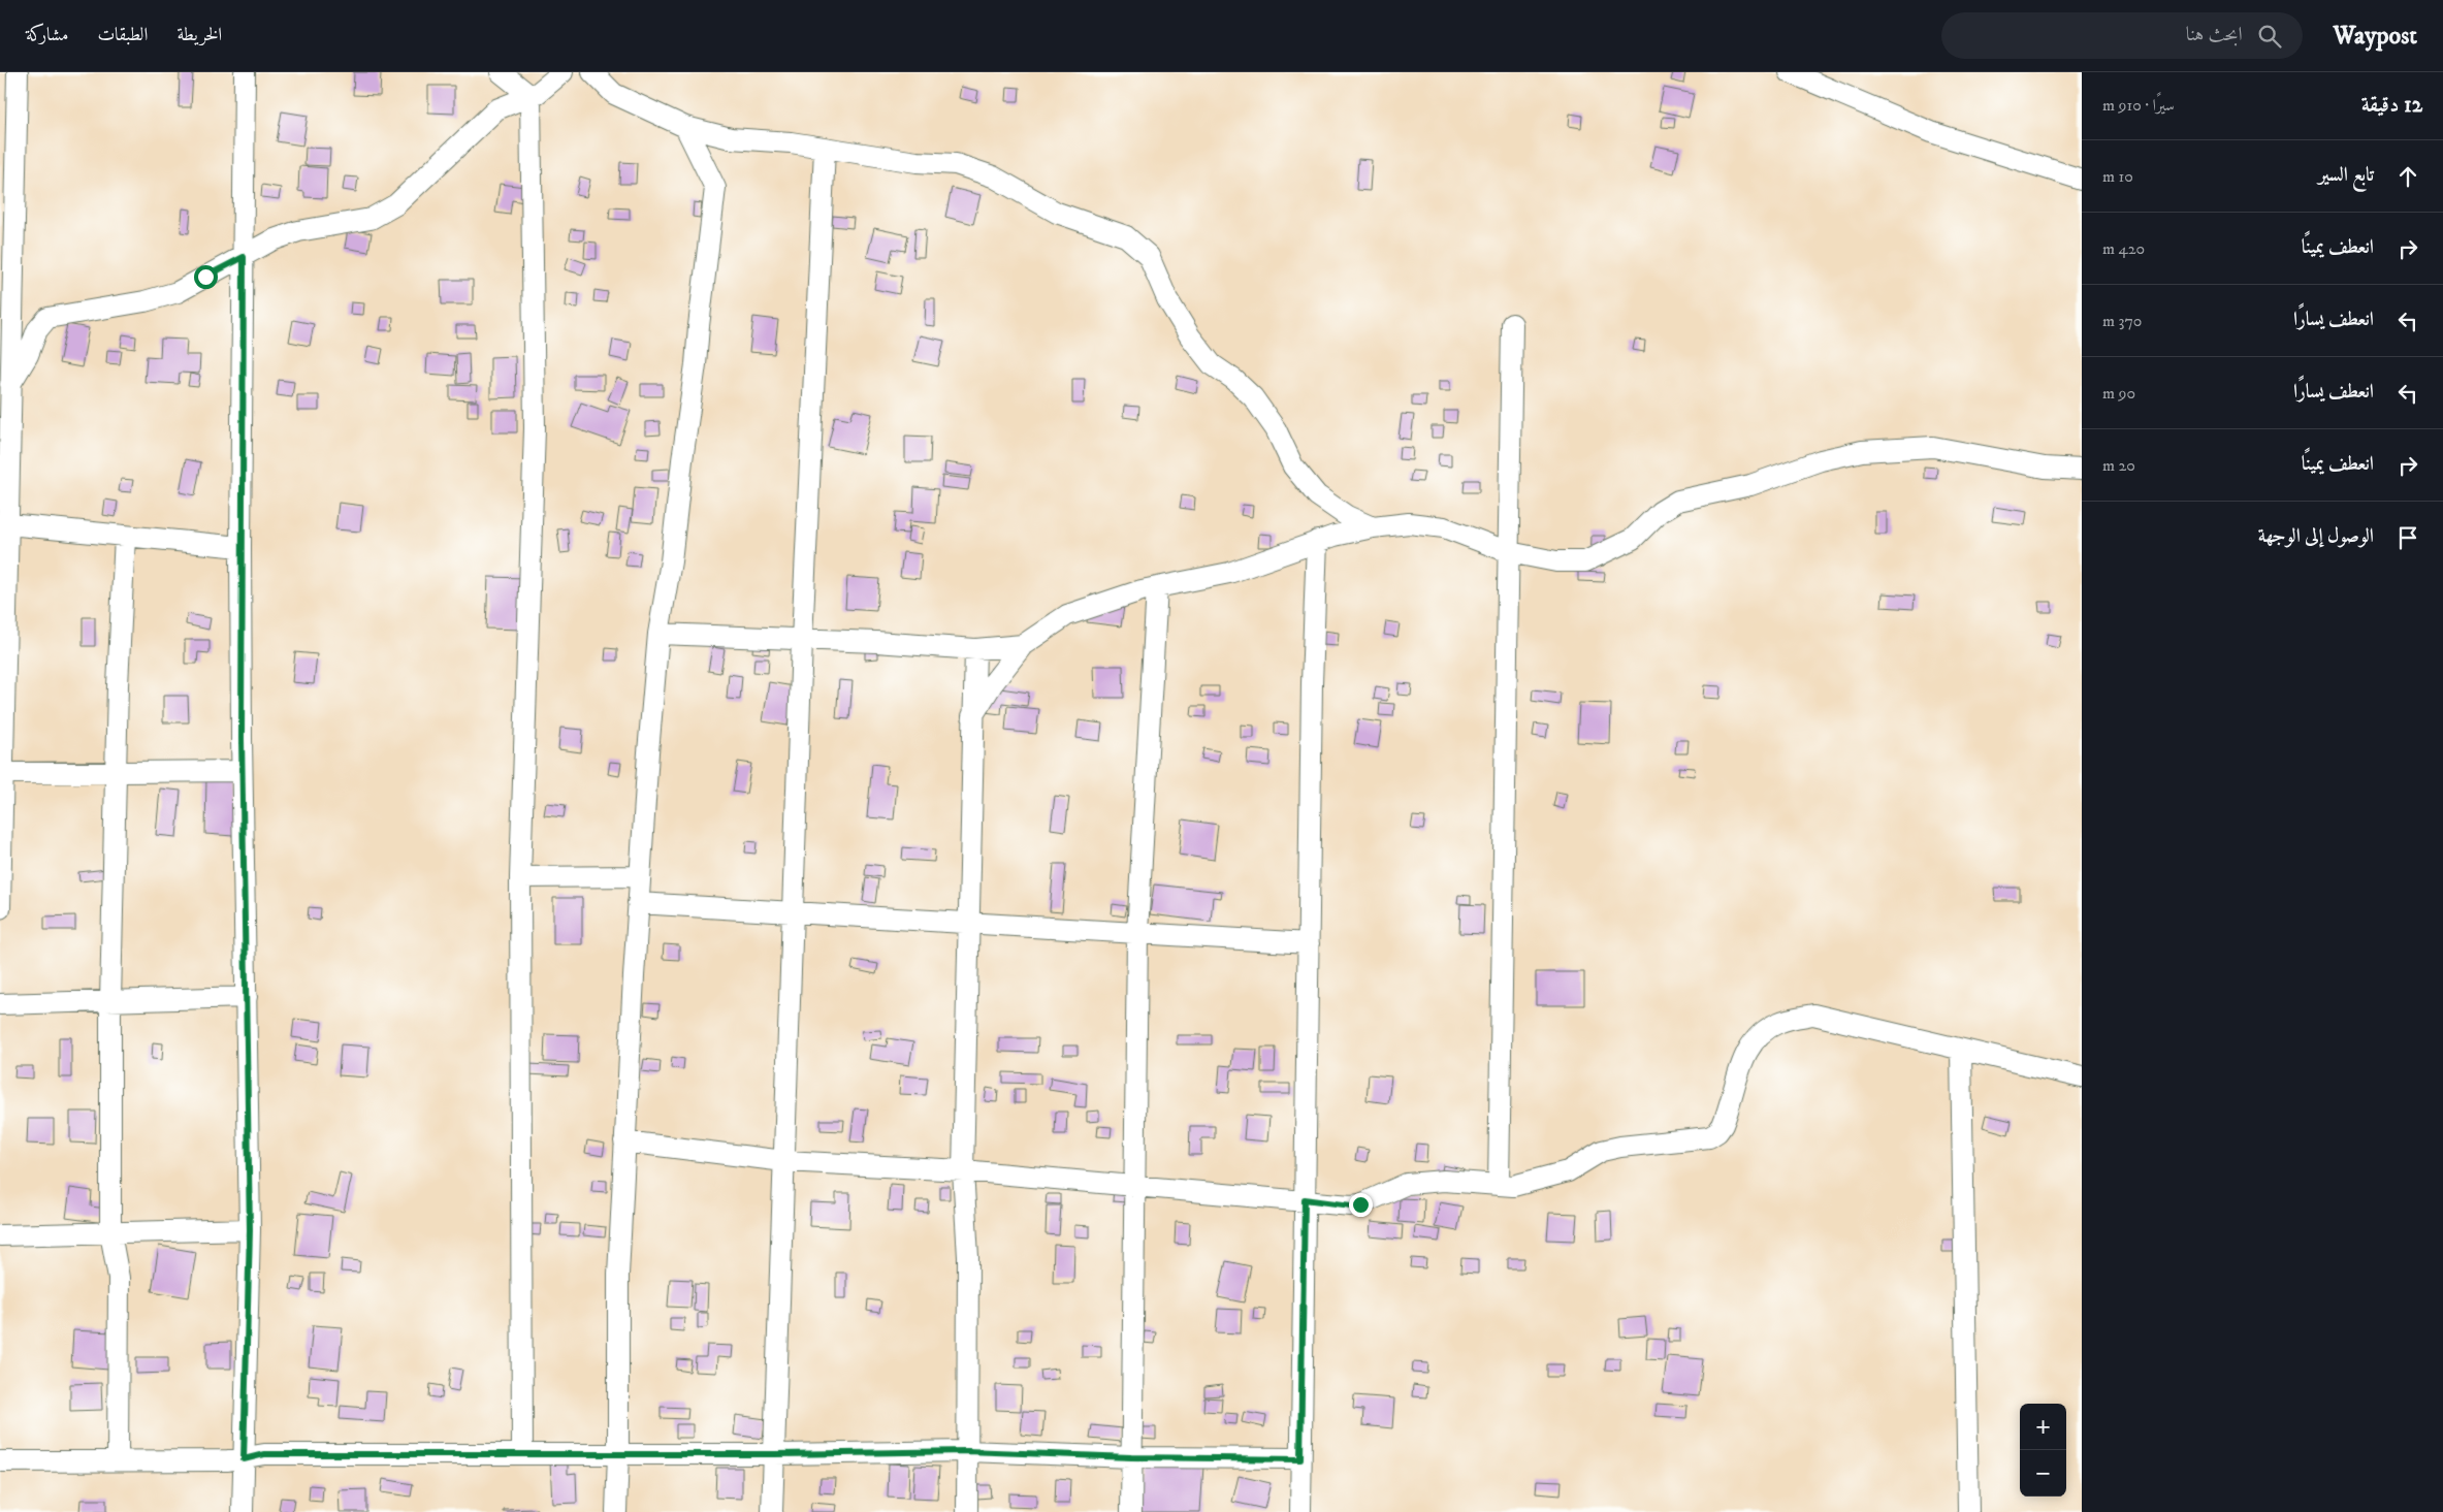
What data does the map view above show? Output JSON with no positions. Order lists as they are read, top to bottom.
{
  "page": {
    "header": "Waypost",
    "search": "ابحث هنا",
    "nav": ["الخريطة", "الطبقات", "مشاركة"],
    "heading": ["12 دقيقة", "سيرًا · 910 m"],
    "list": [
      ["تابع السير", "10 m"],
      ["انعطف يمينًا", "420 m"],
      ["انعطف يسارًا", "370 m"],
      ["انعطف يسارًا", "90 m"],
      ["انعطف يمينًا", "20 m"],
      "الوصول إلى الوجهة"
    ],
    "map_buttons": ["+", "−"]
  }
}
